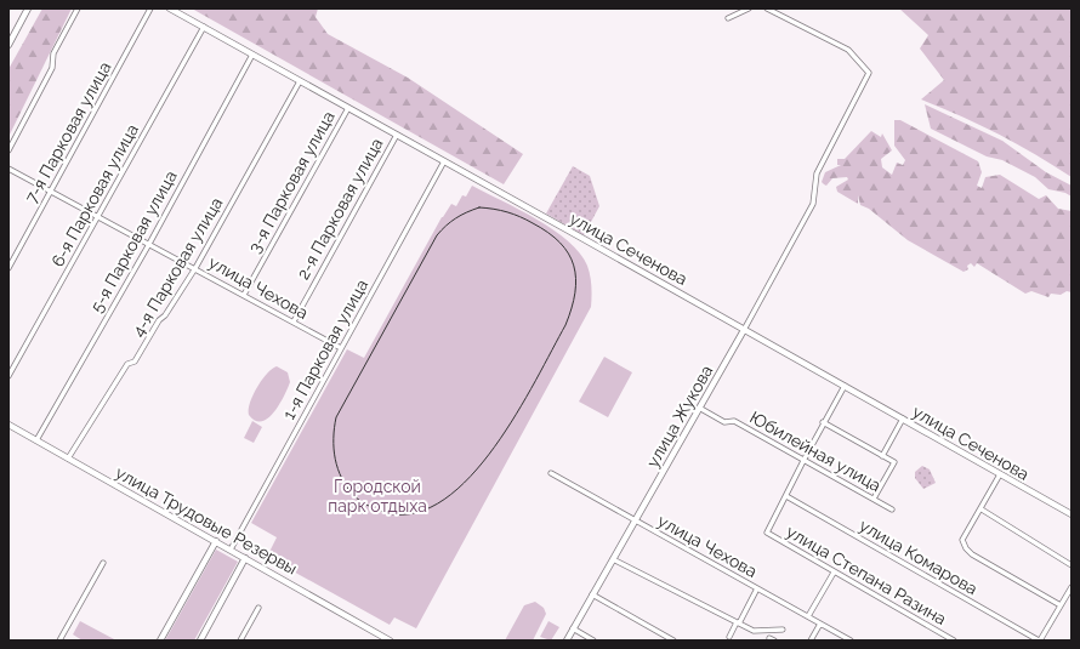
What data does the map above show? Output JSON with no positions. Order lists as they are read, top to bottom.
{
  "streets": {
    "main road": ["улица Сеченова", "улица Жукова", "улица Трудовые Резервы"],
    "street": [
      "7-я Парковая улица",
      "3-я Парковая улица",
      "6-я Парковая улица",
      "2-я Парковая улица",
      "5-я Парковая улица",
      "4-я Парковая улица",
      "улица Чехова",
      "1-я Парковая улица",
      "Юбилейная улица",
      "улица Комарова",
      "улица Степана Разина"
    ]
  },
  "crossings": [
    ["7-я Парковая улица", "улица Чехова"],
    ["3-я Парковая улица", "улица Сеченова"],
    ["3-я Парковая улица", "улица Чехова"],
    ["6-я Парковая улица", "улица Сеченова"],
    ["6-я Парковая улица", "улица Чехова"],
    ["2-я Парковая улица", "улица Сеченова"],
    ["2-я Парковая улица", "улица Чехова"],
    ["5-я Парковая улица", "улица Сеченова"],
    ["5-я Парковая улица", "улица Чехова"],
    ["5-я Парковая улица", "улица Трудовые Резервы"],
    ["улица Сеченова", "4-я Парковая улица"],
    ["улица Сеченова", "1-я Парковая улица"],
    ["улица Сеченова", "улица Жукова"],
    ["4-я Парковая улица", "улица Чехова"],
    ["4-я Парковая улица", "улица Трудовые Резервы"],
    ["улица Чехова", "1-я Парковая улица"],
    ["улица Чехова", "улица Жукова"],
    ["1-я Парковая улица", "улица Трудовые Резервы"],
    ["улица Жукова", "Юбилейная улица"],
    ["улица Комарова", "улица Степана Разина"]
  ],
  "parks": ["Городской парк отдыха"]
}
